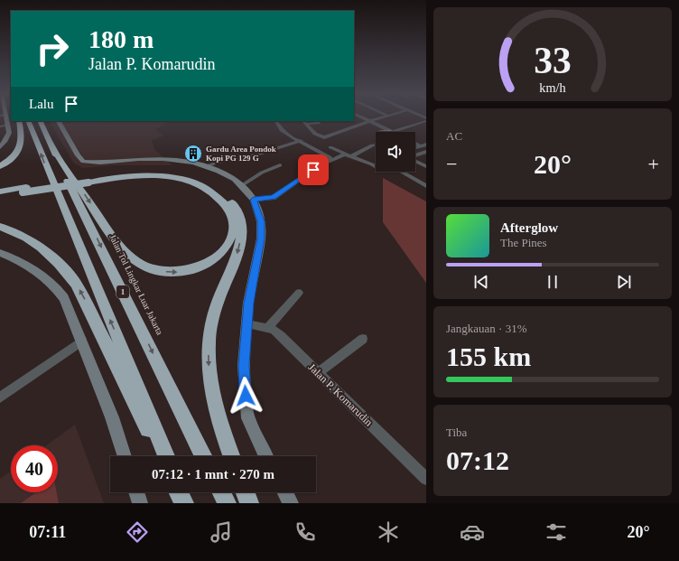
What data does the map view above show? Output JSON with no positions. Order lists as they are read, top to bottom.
{
  "streets": {
    "highway": ["Jalan Tol Lingkar Luar Jakarta", "1"],
    "street": ["Jalan P. Komarudin"]
  },
  "places": {
    "building": ["Gardu Area Pondok Kopi PG 129 G"]
  },
  "page": {
    "turn": ["180 m", "Jalan P. Komarudin"],
    "then": "Lalu",
    "tile": [
      "AC",
      ["Jangkauan · 31%", "155 km"],
      ["Tiba", "07:12"]
    ],
    "heat": ["−", "20°", "+"],
    "song": ["Afterglow", "The Pines"],
    "limit": "40",
    "trip": "07:12 · 1 mnt · 270 m",
    "tabs": ["07:11", "20°"],
    "gauge": ["33", "km/h"]
  }
}
